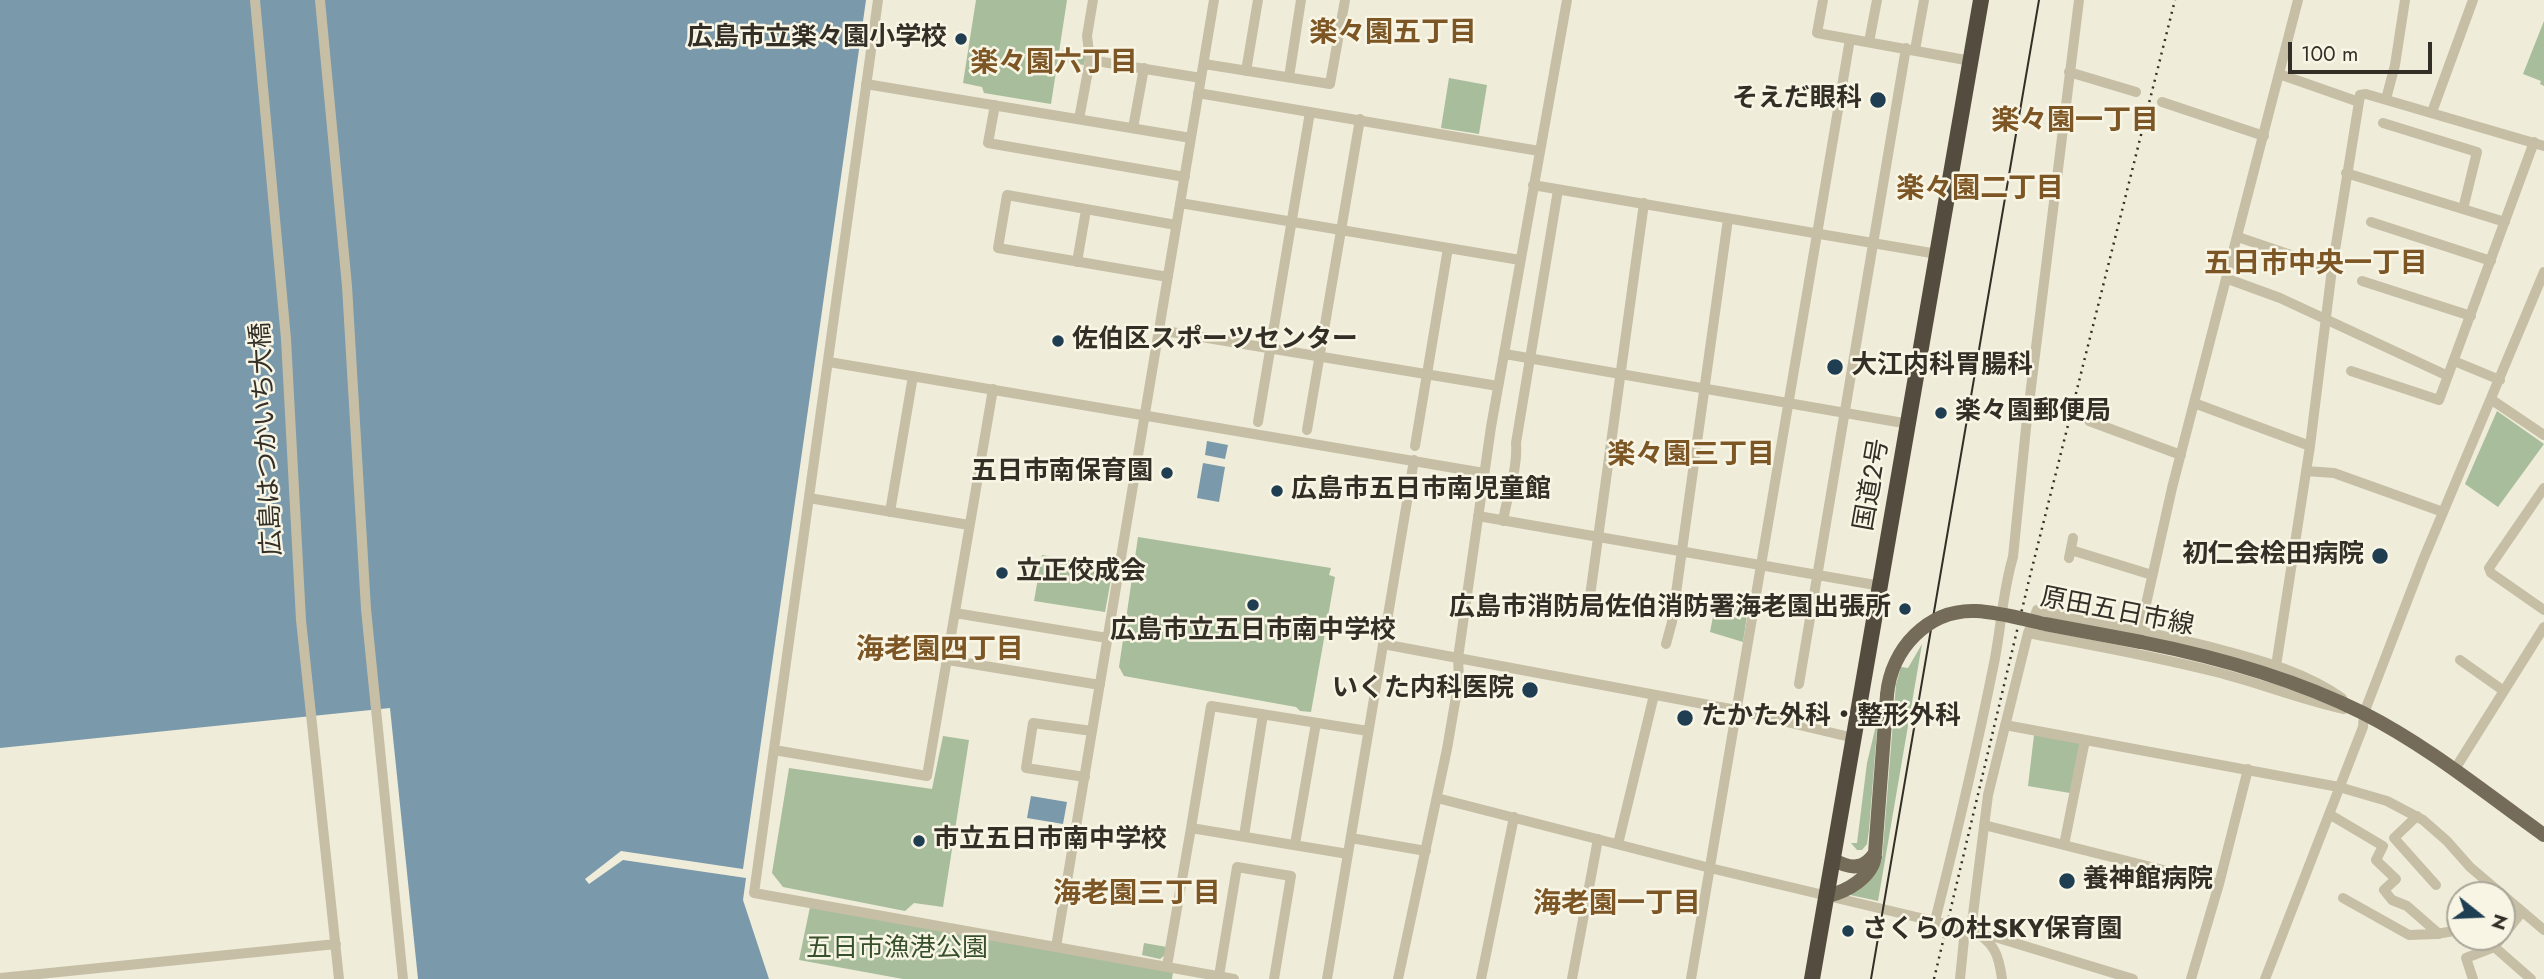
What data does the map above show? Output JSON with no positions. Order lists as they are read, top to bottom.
{
  "streets": {
    "highway": ["国道2号"],
    "main road": ["原田五日市線"],
    "street": ["広島はつかいち大橋"]
  },
  "crossings": [
    ["国道2号", "原田五日市線"]
  ],
  "districts": [
    "楽々園五丁目",
    "楽々園六丁目",
    "楽々園一丁目",
    "楽々園二丁目",
    "五日市中央一丁目",
    "楽々園三丁目",
    "海老園四丁目",
    "海老園三丁目",
    "海老園一丁目"
  ],
  "parks": ["五日市漁港公園"],
  "places": [
    "広島市立楽々園小学校",
    "そえだ眼科",
    "佐伯区スポーツセンター",
    "大江内科胃腸科",
    "楽々園郵便局",
    "五日市南保育園",
    "広島市五日市南児童館",
    "初仁会桧田病院",
    "立正佼成会",
    "広島市立五日市南中学校",
    "広島市消防局佐伯消防署海老園出張所",
    "いくた内科医院",
    "たかた外科・整形外科",
    "市立五日市南中学校",
    "養神館病院",
    "さくらの杜SKY保育園"
  ],
  "scale_bar": "100 m",
  "north": "right"
}
